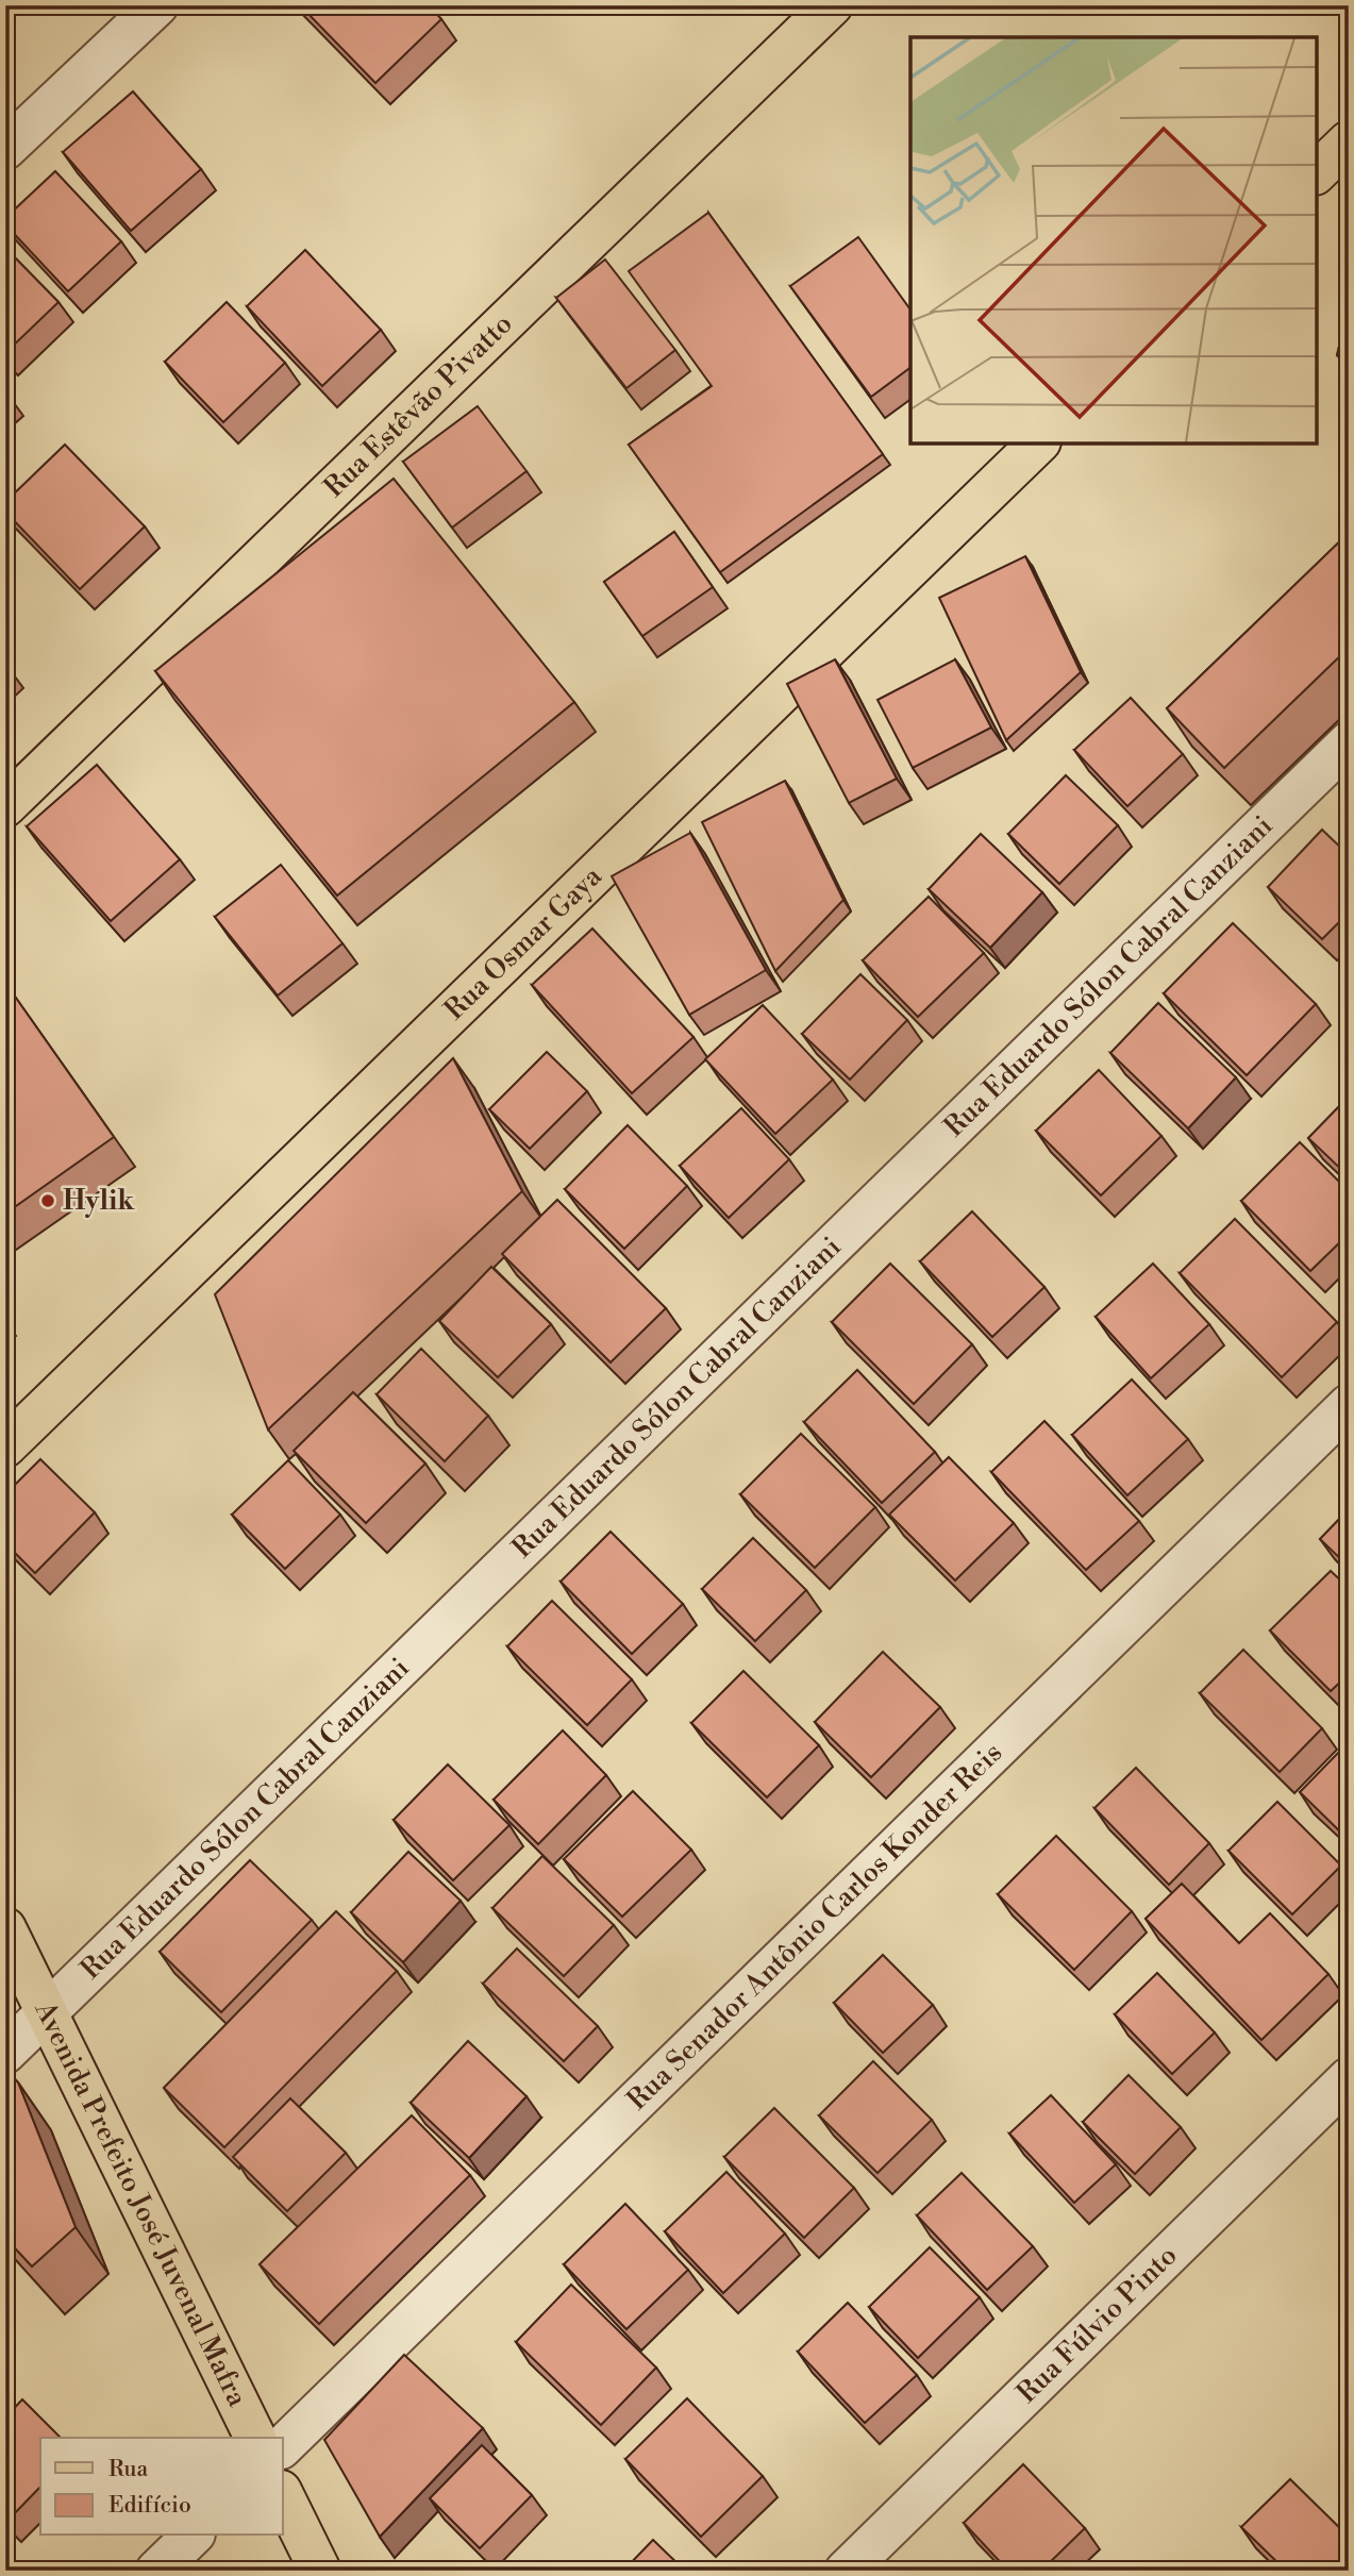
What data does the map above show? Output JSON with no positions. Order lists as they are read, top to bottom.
{
  "streets": {
    "main road": ["Rua Estêvão Pivatto", "Rua Osmar Gaya", "Avenida Prefeito José Juvenal Mafra"],
    "street": ["Rua Eduardo Sólon Cabral Canziani", "Rua Senador Antônio Carlos Konder Reis", "Rua Fúlvio Pinto"]
  },
  "crossings": [
    ["Rua Eduardo Sólon Cabral Canziani", "Avenida Prefeito José Juvenal Mafra"]
  ],
  "places": ["Hylik"],
  "legend": ["Rua", "Edifício"]
}
